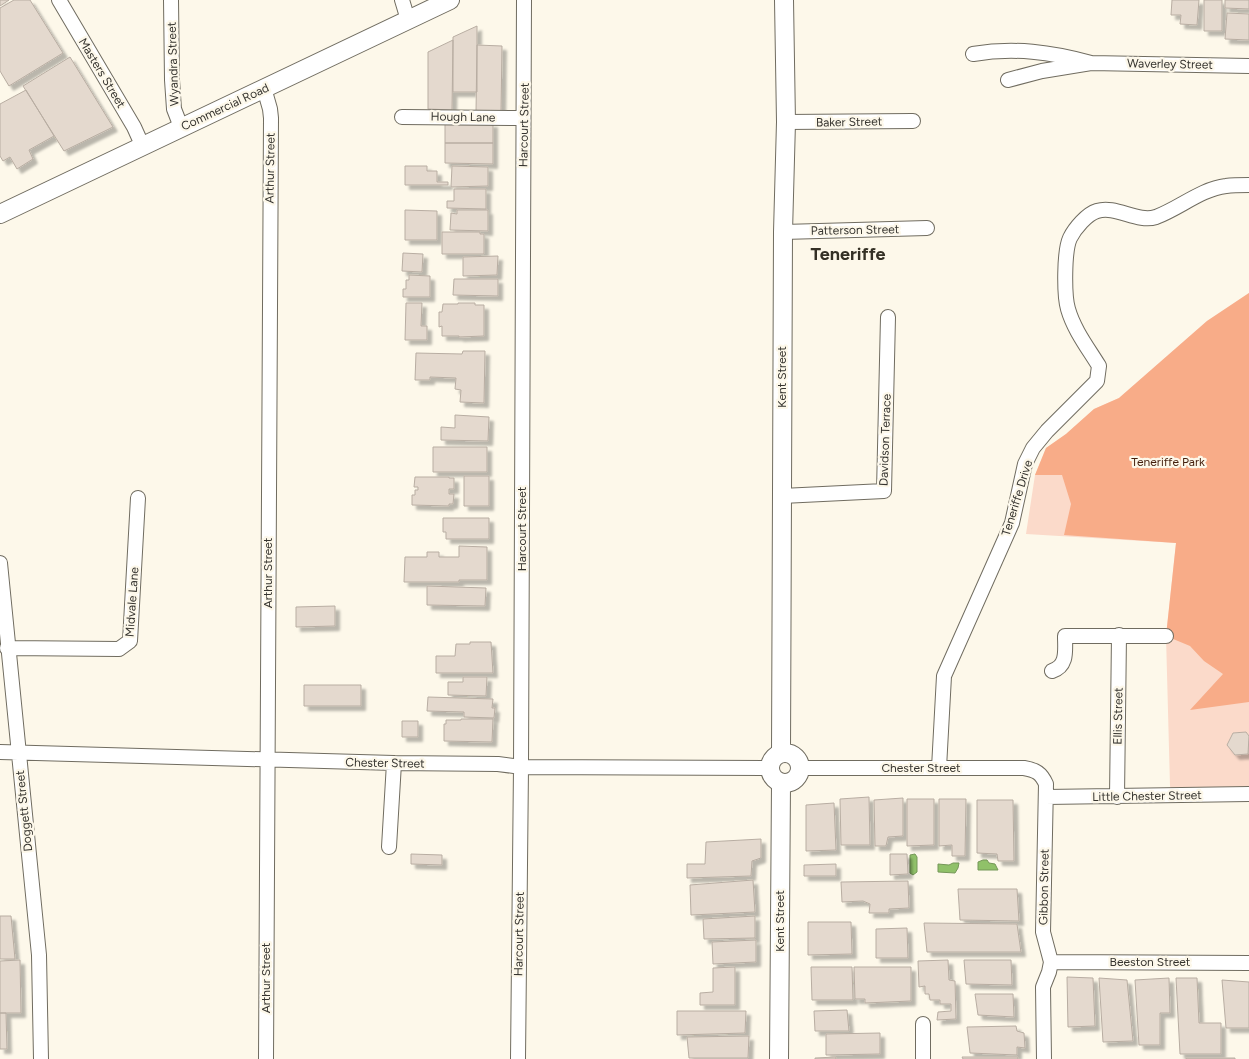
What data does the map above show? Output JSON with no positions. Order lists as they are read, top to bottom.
{
  "streets": {
    "street": [
      "Wyandra Street",
      "Waverley Street",
      "Masters Street",
      "Commercial Road",
      "Hough Lane",
      "Baker Street",
      "Harcourt Street",
      "Arthur Street",
      "Patterson Street",
      "Kent Street",
      "Davidson Terrace",
      "Teneriffe Drive",
      "Midvale Lane",
      "Ellis Street",
      "Chester Street",
      "Little Chester Street",
      "Doggett Street",
      "Gibbon Street",
      "Beeston Street"
    ]
  },
  "crossings": [
    ["Wyandra Street", "Commercial Road"],
    ["Masters Street", "Commercial Road"],
    ["Commercial Road", "Arthur Street"],
    ["Hough Lane", "Harcourt Street"],
    ["Baker Street", "Kent Street"],
    ["Harcourt Street", "Chester Street"],
    ["Arthur Street", "Chester Street"],
    ["Patterson Street", "Kent Street"],
    ["Kent Street", "Davidson Terrace"],
    ["Kent Street", "Chester Street"],
    ["Teneriffe Drive", "Chester Street"],
    ["Midvale Lane", "Doggett Street"],
    ["Ellis Street", "Little Chester Street"],
    ["Chester Street", "Doggett Street"],
    ["Chester Street", "Gibbon Street"],
    ["Little Chester Street", "Gibbon Street"],
    ["Gibbon Street", "Beeston Street"]
  ],
  "districts": ["Teneriffe"],
  "parks": ["Teneriffe Park"]
}
